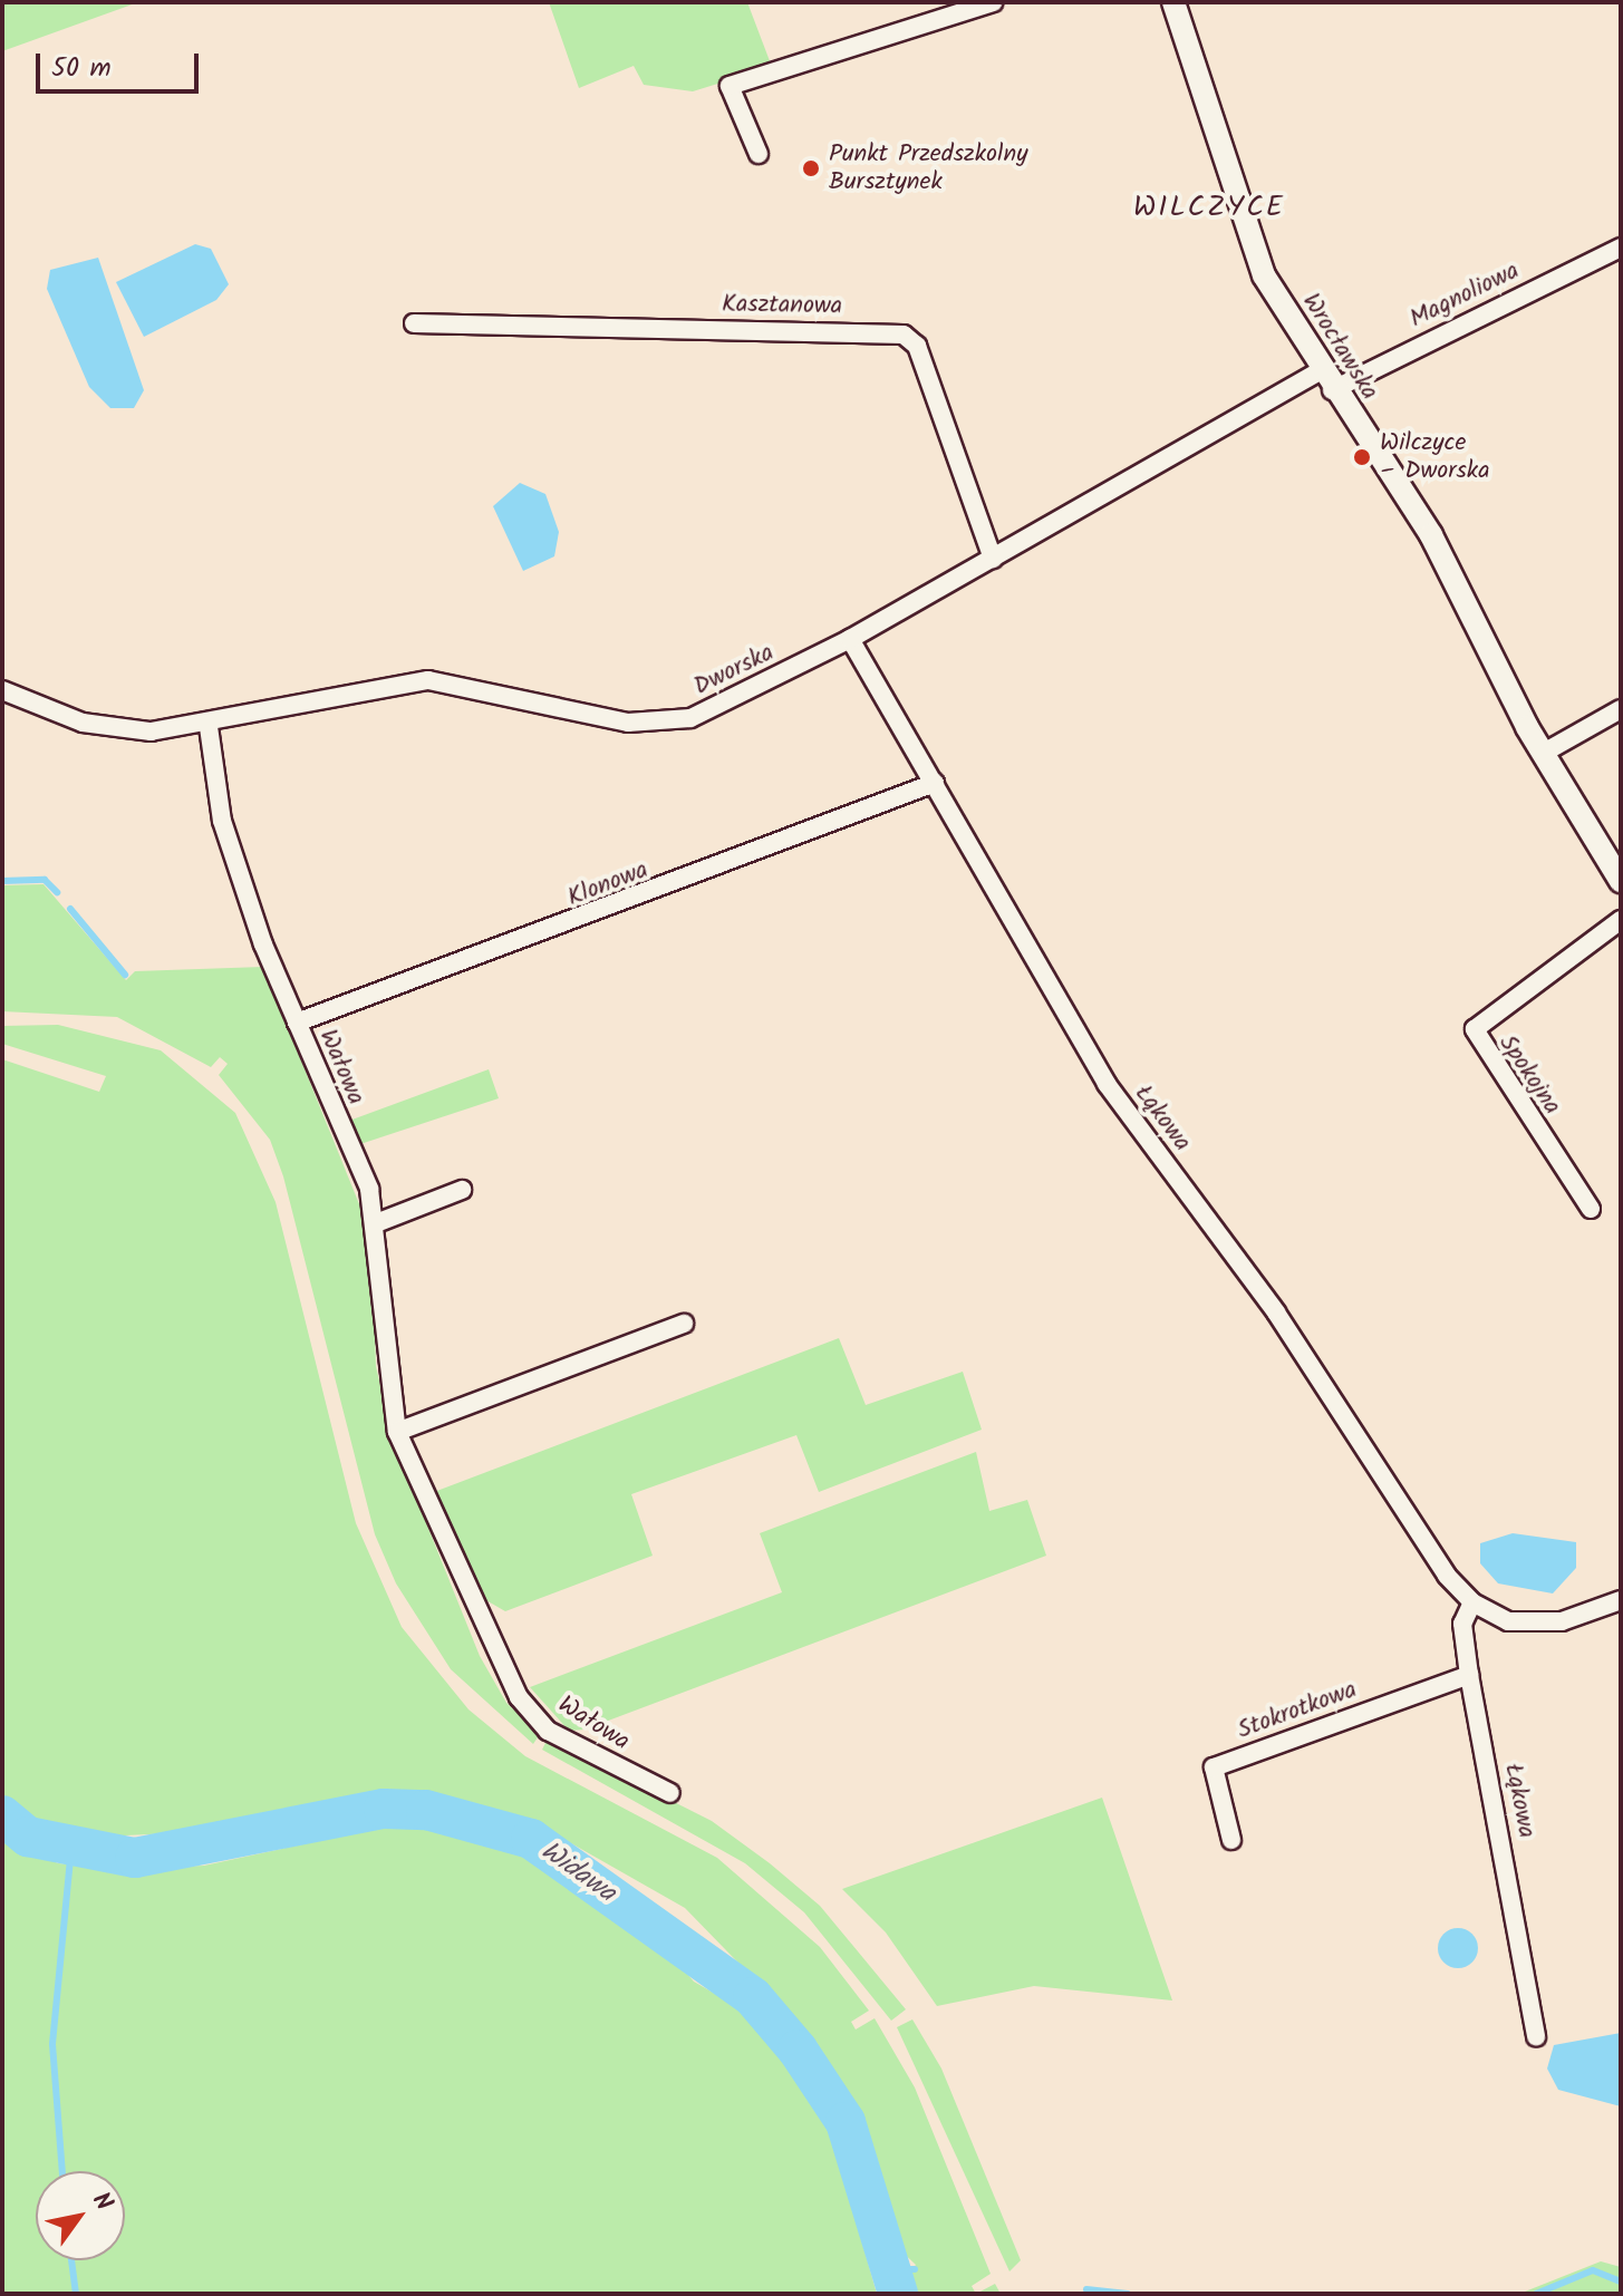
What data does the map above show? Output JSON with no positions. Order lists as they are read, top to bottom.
{
  "streets": {
    "street": [
      "Magnoliowa",
      "Kasztanowa",
      "Wrocławska",
      "Dworska",
      "Klonowa",
      "Wałowa",
      "Spokojna",
      "Łąkowa",
      "Stokrotkowa"
    ]
  },
  "crossings": [
    ["Magnoliowa", "Wrocławska"],
    ["Magnoliowa", "Dworska"],
    ["Kasztanowa", "Dworska"],
    ["Wrocławska", "Dworska"],
    ["Dworska", "Wałowa"],
    ["Dworska", "Łąkowa"],
    ["Klonowa", "Wałowa"],
    ["Klonowa", "Łąkowa"],
    ["Łąkowa", "Stokrotkowa"]
  ],
  "districts": ["WILCZYCE"],
  "water": ["Widawa"],
  "places": ["Punkt Przedszkolny Bursztynek", "Wilczyce – Dworska"],
  "scale_bar": "50 m",
  "north": "top right"
}
